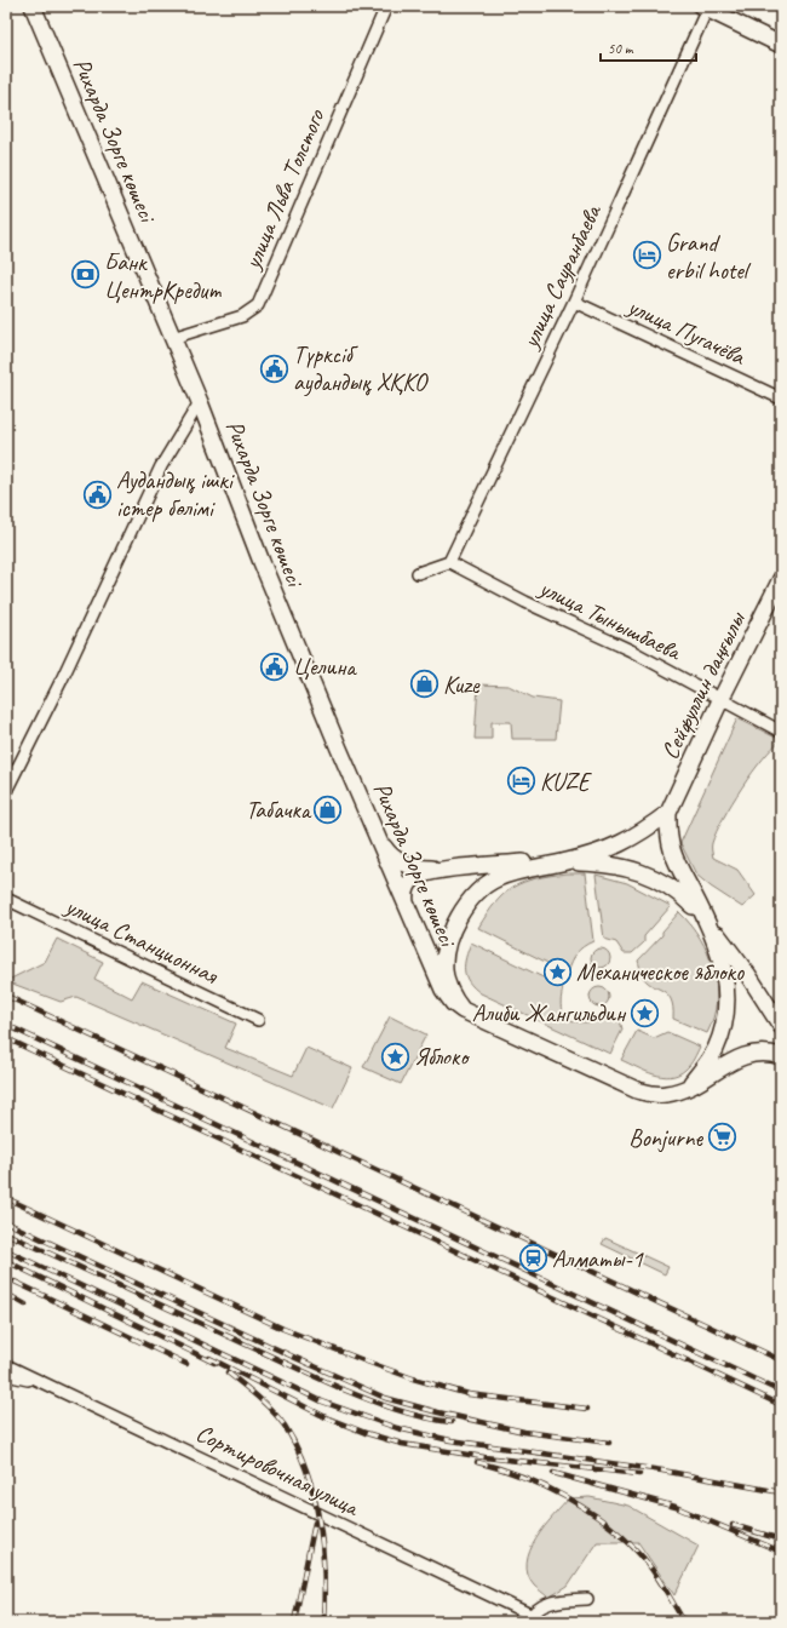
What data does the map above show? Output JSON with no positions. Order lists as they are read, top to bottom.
{
  "streets": {
    "main road": ["Рихарда Зорге көшесі", "Сейфуллин даңғылы"],
    "street": [
      "улица Льва Толстого",
      "улица Сауранбаева",
      "улица Пугачёва",
      "улица Тынышбаева",
      "улица Станционная",
      "Сортировочная улица"
    ]
  },
  "crossings": [
    ["Рихарда Зорге көшесі", "улица Льва Толстого"],
    ["улица Сауранбаева", "улица Пугачёва"],
    ["улица Сауранбаева", "улица Тынышбаева"],
    ["улица Тынышбаева", "Сейфуллин даңғылы"]
  ],
  "places": {
    "hotel": ["Grand erbil hotel", "KUZE"],
    "bank": ["Банк ЦентрКредит"],
    "public building": ["Түрксіб аудандық ХҚКО", "Аудандық ішкі істер бөлімі", "Целина"],
    "shop": ["Kuze", "Табачка"],
    "place": ["Механическое яблоко", "Алиби Жангильдин", "Яблоко"],
    "supermarket": ["Bonjurne"],
    "station": ["Алматы-1"]
  },
  "scale_bar": "50 m"
}
